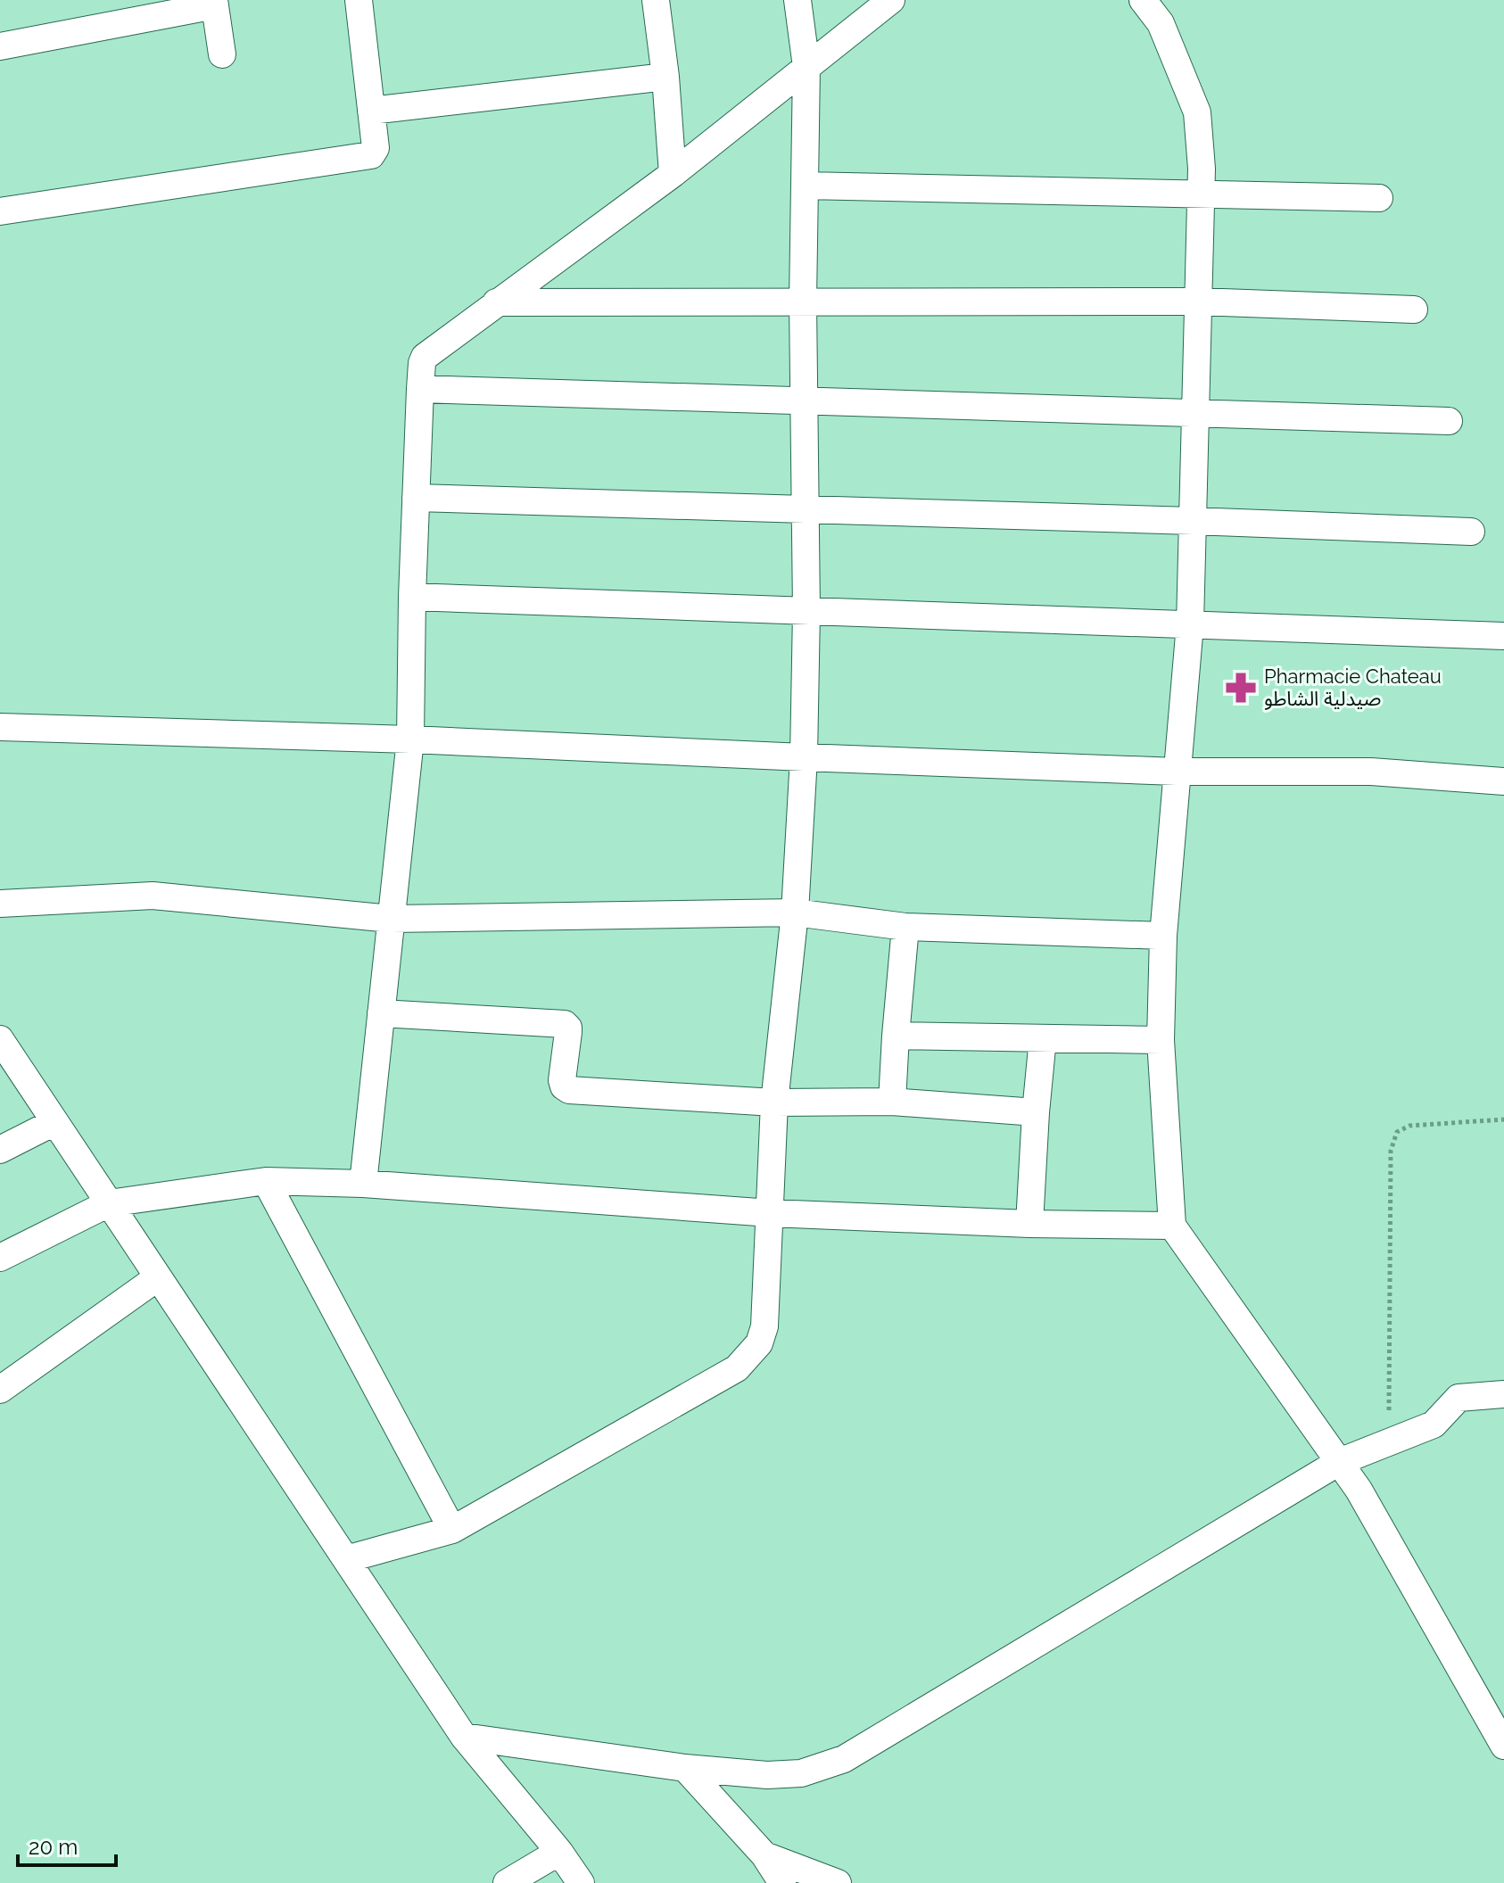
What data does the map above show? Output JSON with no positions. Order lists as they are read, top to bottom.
{
  "places": {
    "pharmacy": ["Pharmacie Chateau صيدلية الشاطو"]
  },
  "scale_bar": "20 m"
}
